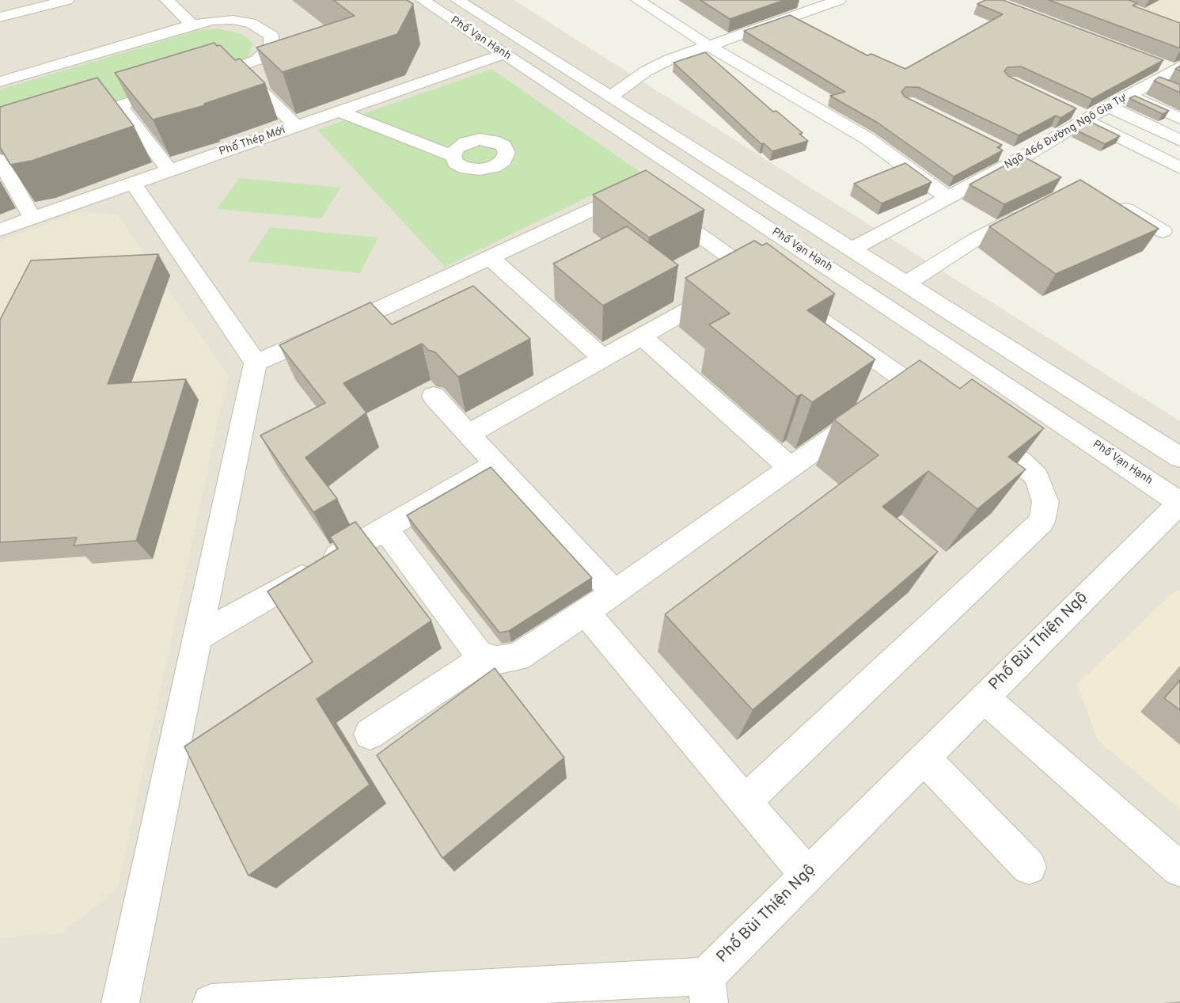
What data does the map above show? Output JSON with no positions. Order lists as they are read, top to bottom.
{
  "streets": {
    "street": [
      "Phố Vạn Hạnh",
      "Ngõ 466 Đường Ngô Gia Tự",
      "Phố Thép Mới",
      "Phố Bùi Thiện Ngộ"
    ]
  },
  "crossings": [
    ["Phố Vạn Hạnh", "Ngõ 466 Đường Ngô Gia Tự"],
    ["Phố Vạn Hạnh", "Phố Thép Mới"],
    ["Phố Vạn Hạnh", "Phố Bùi Thiện Ngộ"]
  ]
}
